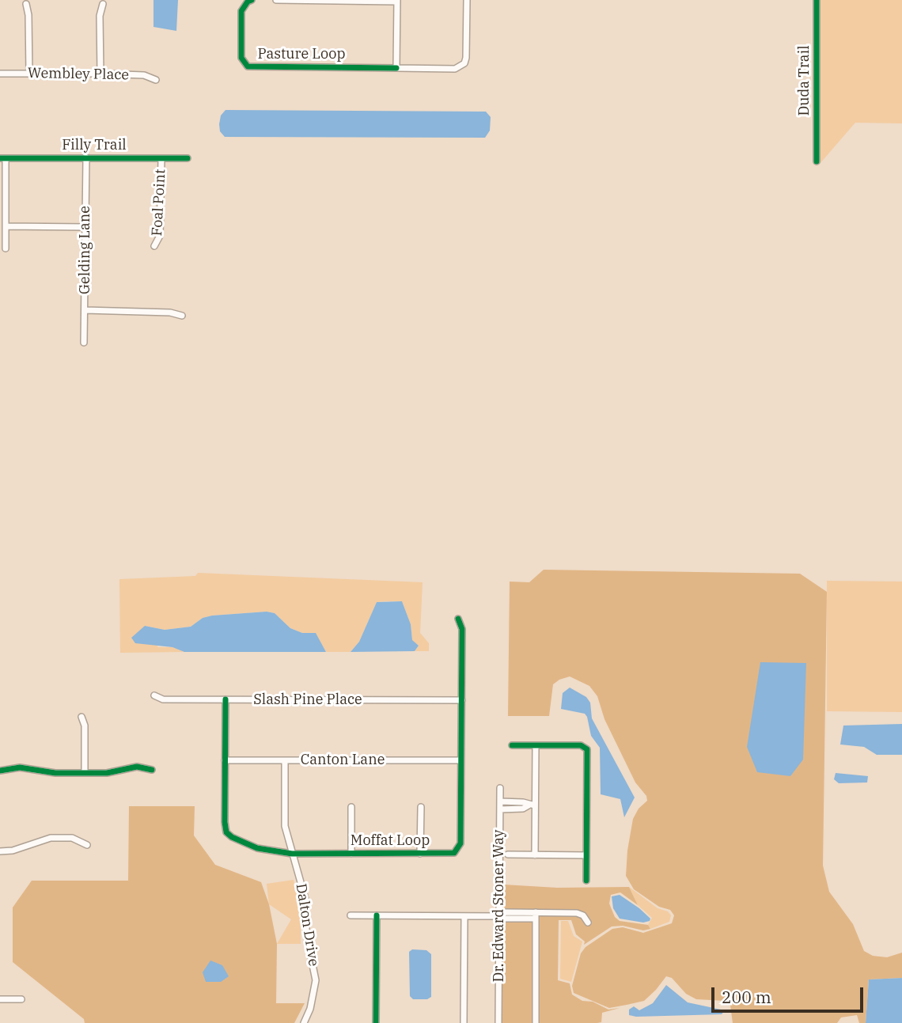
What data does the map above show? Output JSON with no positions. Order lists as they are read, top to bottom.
{
  "streets": {
    "street": [
      "Pasture Loop",
      "Wembley Place",
      "Duda Trail",
      "Filly Trail",
      "Foal Point",
      "Gelding Lane",
      "Slash Pine Place",
      "Canton Lane",
      "Moffat Loop",
      "Dr. Edward Stoner Way",
      "Dalton Drive"
    ]
  },
  "crossings": [
    ["Filly Trail", "Foal Point"],
    ["Filly Trail", "Gelding Lane"],
    ["Slash Pine Place", "Moffat Loop"],
    ["Canton Lane", "Moffat Loop"],
    ["Canton Lane", "Dalton Drive"],
    ["Moffat Loop", "Dalton Drive"]
  ],
  "scale_bar": "200 m"
}
